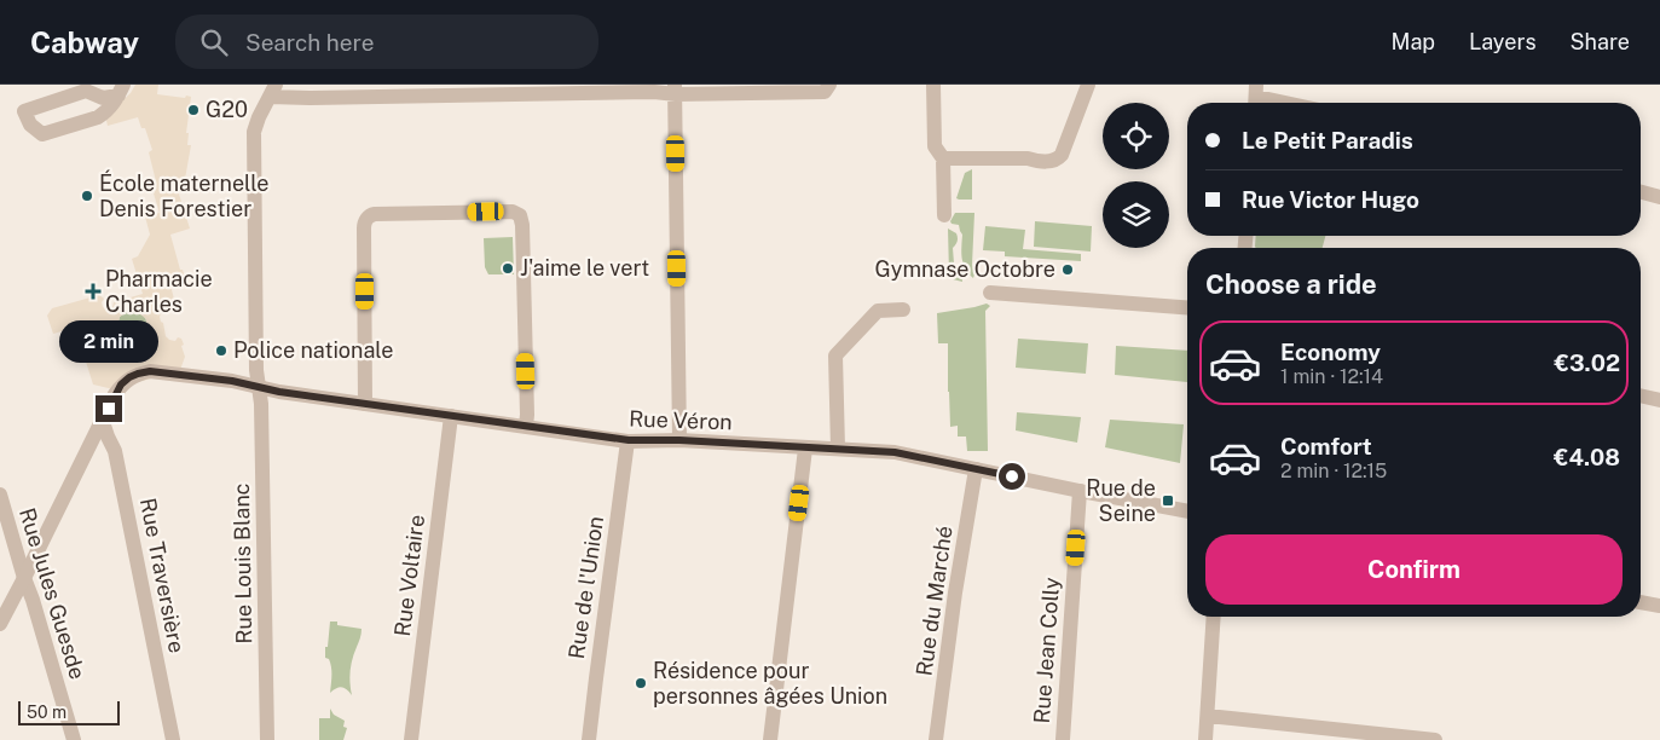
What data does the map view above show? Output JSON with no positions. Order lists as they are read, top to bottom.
{
  "streets": {
    "street": [
      "Rue Véron",
      "Rue Louis Blanc",
      "Rue Traversière",
      "Rue Voltaire",
      "Rue de l'Union",
      "Rue Jules Guesde",
      "Rue du Marché",
      "Rue Jean Colly"
    ]
  },
  "crossings": [
    ["Rue Véron", "Rue Louis Blanc"],
    ["Rue Véron", "Rue Traversière"],
    ["Rue Véron", "Rue Voltaire"],
    ["Rue Véron", "Rue de l'Union"],
    ["Rue Véron", "Rue du Marché"],
    ["Rue Véron", "Rue Jean Colly"]
  ],
  "places": {
    "other": [
      "G20",
      "École maternelle Denis Forestier",
      "J'aime le vert",
      "Gymnase Octobre",
      "Police nationale",
      "Résidence pour personnes âgées Union"
    ],
    "health": ["Pharmacie Charles"],
    "transit": ["Rue de Seine"]
  },
  "scale_bar": "50 m",
  "page": {
    "header": "Cabway",
    "search": "Search here",
    "nav": ["Map", "Layers", "Share"],
    "banner": ["Le Petit Paradis", "Rue Victor Hugo"],
    "heading": "Choose a ride",
    "bubble": "2 min",
    "list": [
      {
        "name": "Economy",
        "note": "1 min · 12:14",
        "value": "€3.02"
      },
      {
        "name": "Comfort",
        "note": "2 min · 12:15",
        "value": "€4.08"
      }
    ],
    "buttons": "Confirm",
    "scale": "50 m"
  }
}
